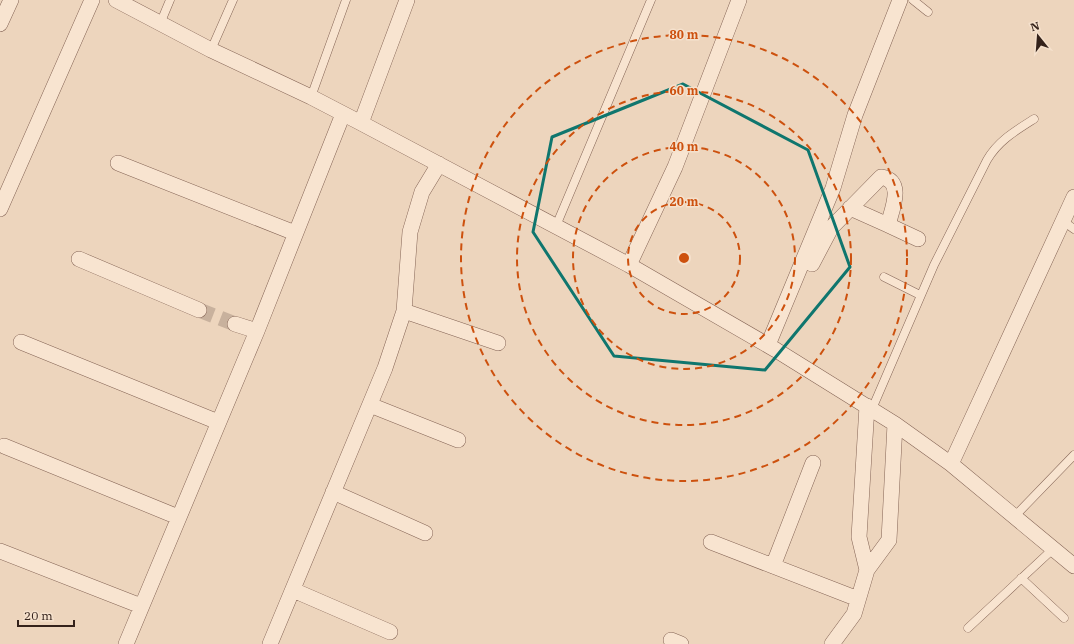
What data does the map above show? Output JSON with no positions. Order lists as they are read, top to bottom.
{
  "scale_bar": "20 m",
  "north": "top",
  "rings": [
    "80 m",
    "60 m",
    "40 m",
    "20 m"
  ]
}
